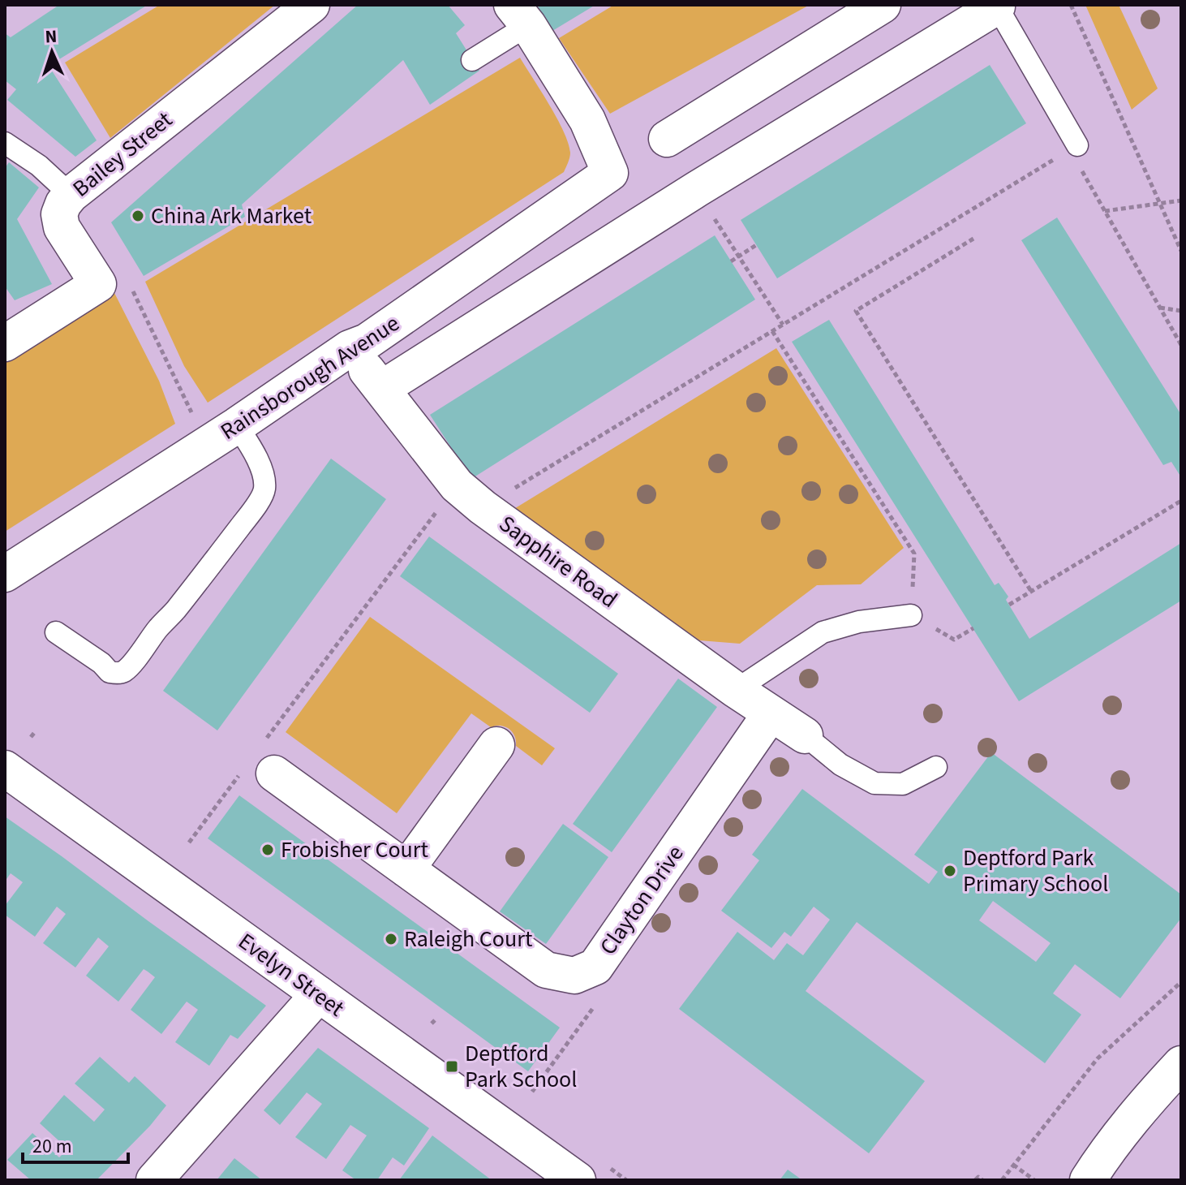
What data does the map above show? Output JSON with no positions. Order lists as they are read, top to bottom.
{
  "streets": {
    "street": [
      "Bailey Street",
      "Rainsborough Avenue",
      "Sapphire Road",
      "Clayton Drive",
      "Evelyn Street"
    ]
  },
  "crossings": [
    ["Rainsborough Avenue", "Sapphire Road"],
    ["Sapphire Road", "Clayton Drive"]
  ],
  "places": {
    "other": [
      "China Ark Market",
      "Frobisher Court",
      "Deptford Park Primary School",
      "Raleigh Court"
    ],
    "transit": ["Deptford Park School"]
  },
  "scale_bar": "20 m",
  "north": "top"
}
